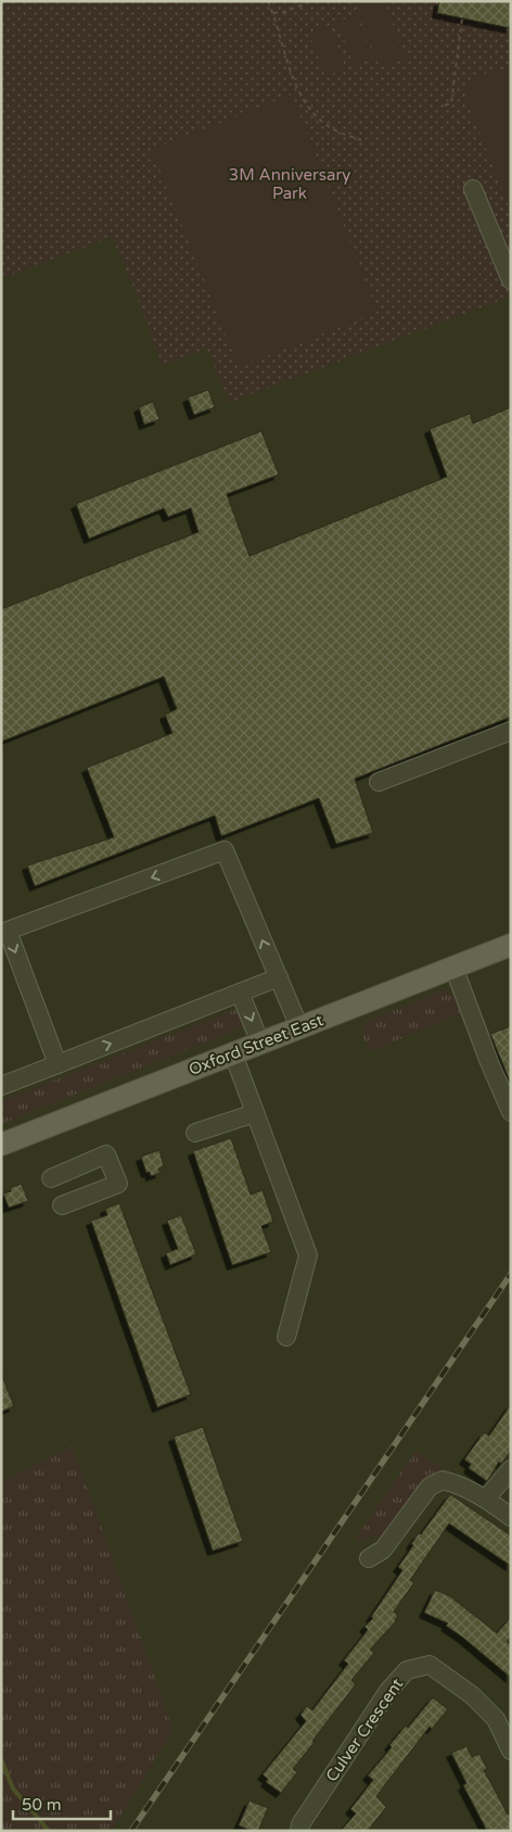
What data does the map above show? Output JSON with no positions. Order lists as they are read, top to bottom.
{
  "streets": {
    "main road": ["Oxford Street East"],
    "street": ["Culver Crescent"]
  },
  "parks": ["3M Anniversary Park"],
  "scale_bar": "50 m"
}
